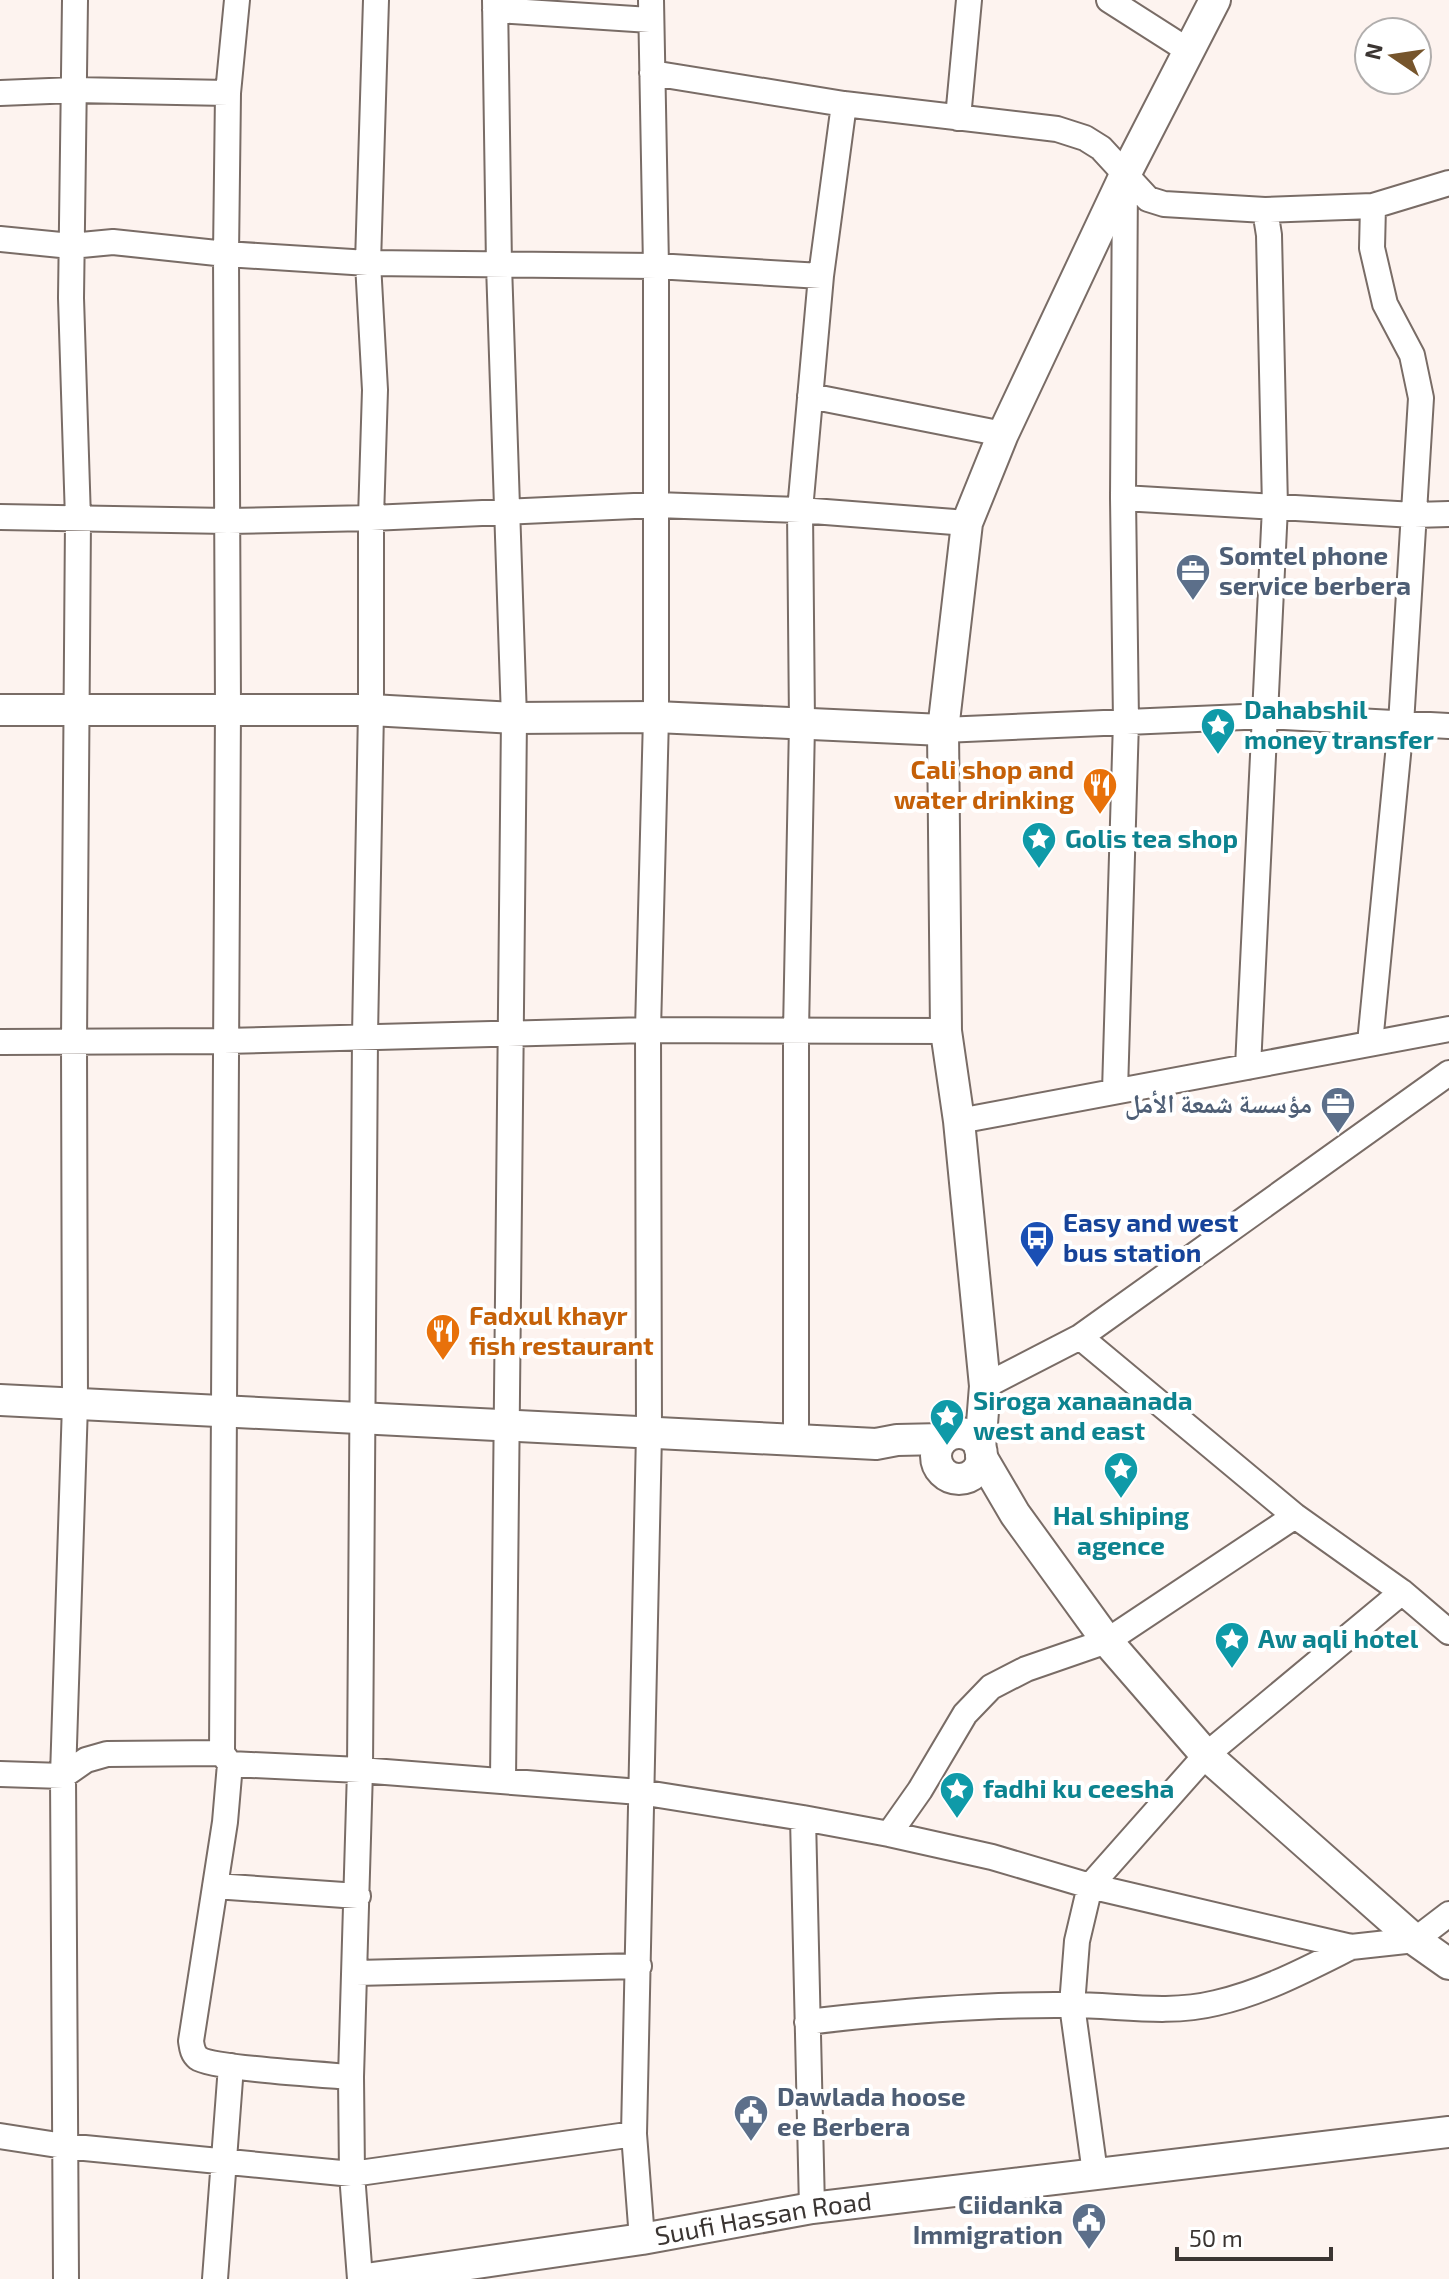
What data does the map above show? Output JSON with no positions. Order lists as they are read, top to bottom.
{
  "streets": {
    "street": ["Suufi Hassan Road"]
  },
  "places": {
    "office": ["Somtel phone service berbera", "مؤسسة شمعة الأمل"],
    "place": [
      "Dahabshil money transfer",
      "Golis tea shop",
      "Siroga xanaanada west and east",
      "Hal shiping agence",
      "Aw aqli hotel",
      "fadhi ku ceesha"
    ],
    "restaurant": ["Cali shop and water drinking", "Fadxul khayr fish restaurant"],
    "bus stop": ["Easy and west bus station"],
    "public building": ["Dawlada hoose ee Berbera", "Ciidanka Immigration"]
  },
  "scale_bar": "50 m",
  "north": "left"
}
